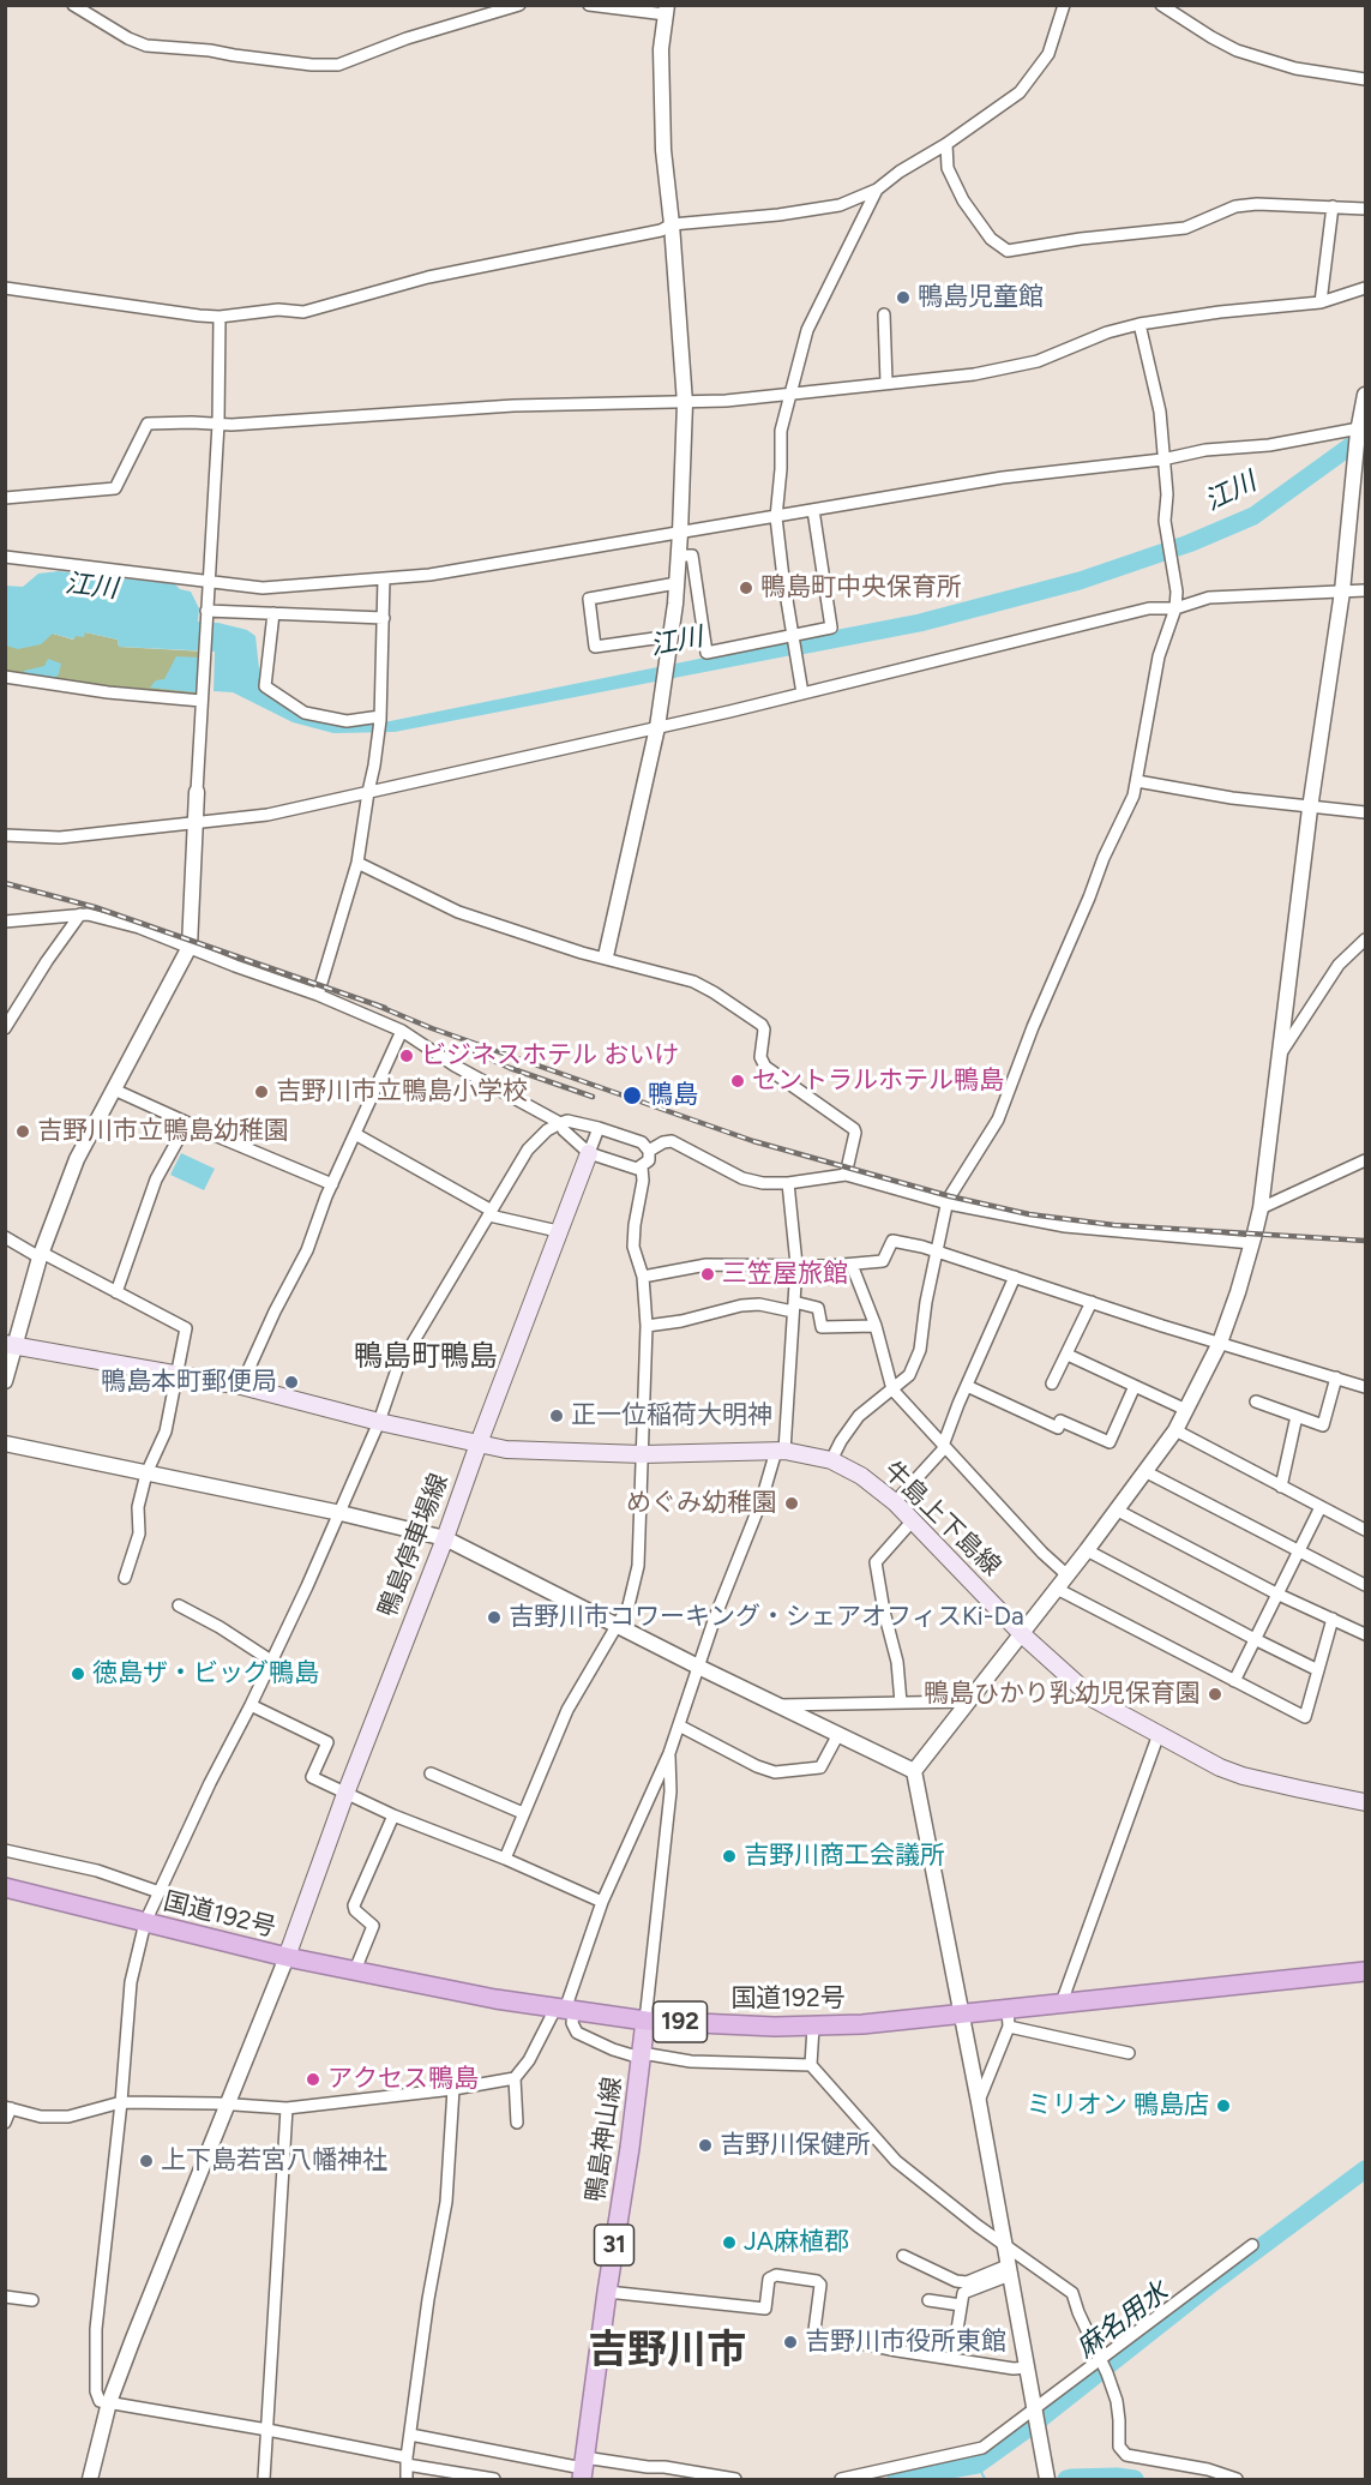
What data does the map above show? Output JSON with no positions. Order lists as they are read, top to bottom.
{
  "streets": {
    "highway": ["国道192号", "192"],
    "main road": [
      "牛島上下島線",
      "鴨島停車場線",
      "鴨島神山線",
      "31"
    ]
  },
  "crossings": [
    ["牛島上下島線", "鴨島停車場線"],
    ["鴨島停車場線", "国道192号"],
    ["国道192号", "鴨島神山線"]
  ],
  "districts": ["鴨島町鴨島", "吉野川市"],
  "water": ["江川", "麻名用水"],
  "places": [
    "鴨島児童館",
    "鴨島町中央保育所",
    "ビジネスホテル おいけ",
    "セントラルホテル鴨島",
    "吉野川市立鴨島小学校",
    "鴨島",
    "吉野川市立鴨島幼稚園",
    "三笠屋旅館",
    "鴨島本町郵便局",
    "正一位稲荷大明神",
    "めぐみ幼稚園",
    "吉野川市コワーキング・シェアオフィスKi-Da",
    "徳島ザ・ビッグ鴨島",
    "鴨島ひかり乳幼児保育園",
    "吉野川商工会議所",
    "アクセス鴨島",
    "ミリオン 鴨島店",
    "吉野川保健所",
    "上下島若宮八幡神社",
    "JA麻植郡",
    "吉野川市役所東館"
  ]
}
